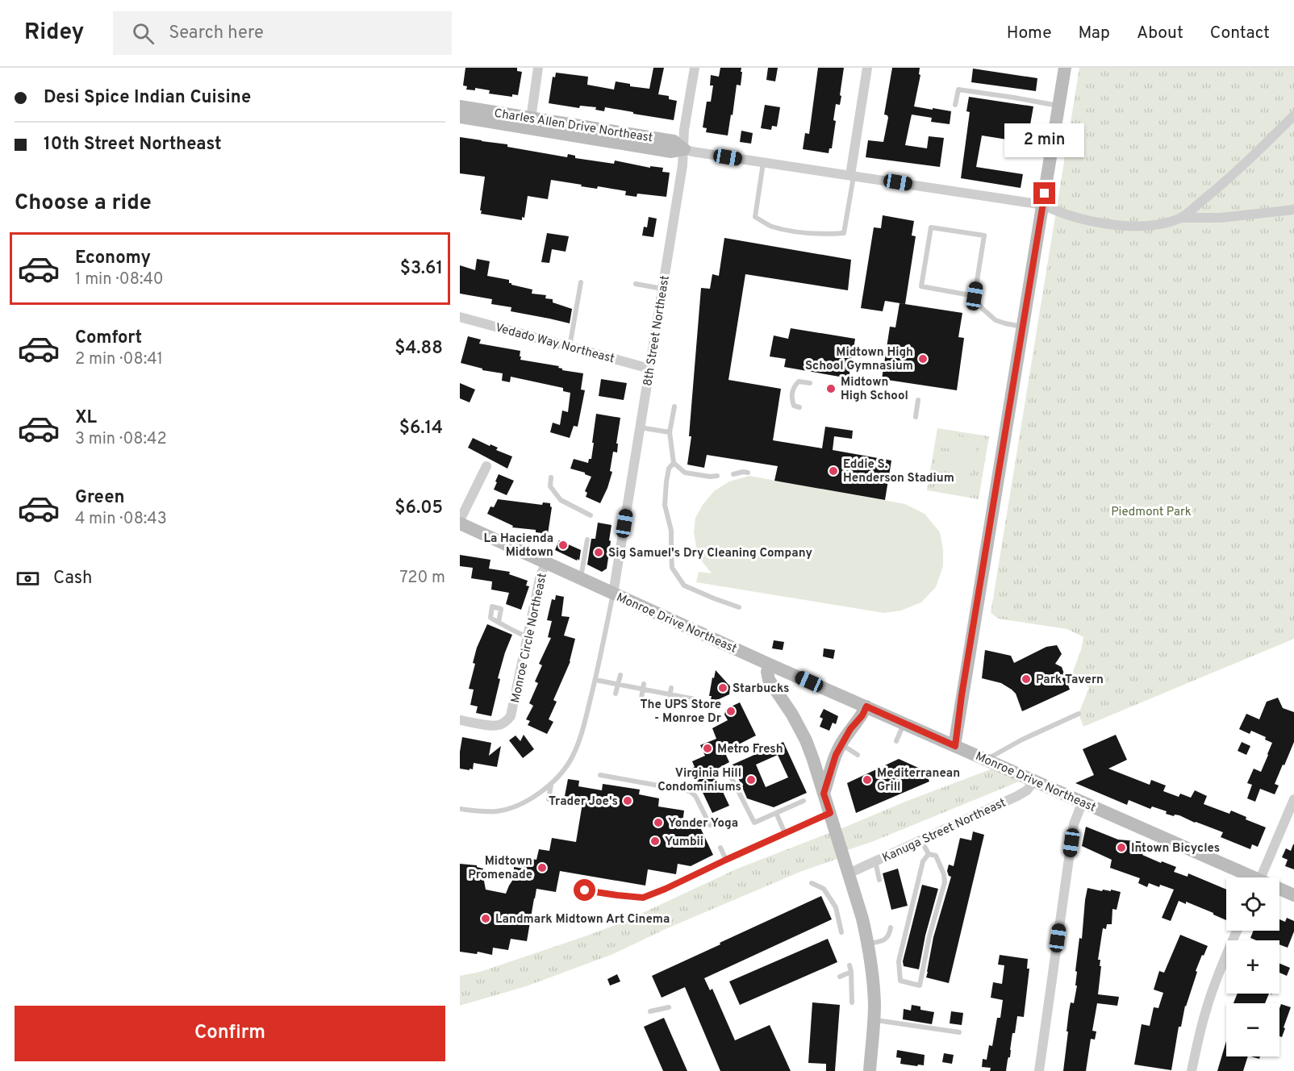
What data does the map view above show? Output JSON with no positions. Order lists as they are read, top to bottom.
{
  "streets": {
    "main road": ["Charles Allen Drive Northeast", "Monroe Drive Northeast"],
    "street": [
      "8th Street Northeast",
      "Vedado Way Northeast",
      "Monroe Circle Northeast",
      "Kanuga Street Northeast"
    ]
  },
  "crossings": [
    ["Charles Allen Drive Northeast", "8th Street Northeast"],
    ["8th Street Northeast", "Vedado Way Northeast"],
    ["8th Street Northeast", "Monroe Drive Northeast"],
    ["Monroe Drive Northeast", "Monroe Circle Northeast"],
    ["Monroe Drive Northeast", "Kanuga Street Northeast"]
  ],
  "parks": ["Piedmont Park"],
  "places": [
    "Midtown High School Gymnasium",
    "Midtown High School",
    "Eddie S. Henderson Stadium",
    "La Hacienda Midtown",
    "Sig Samuel's Dry Cleaning Company",
    "Park Tavern",
    "Starbucks",
    "The UPS Store - Monroe Dr",
    "Metro Fresh",
    "Virginia Hill Condominiums",
    "Mediterranean Grill",
    "Trader Joe's",
    "Yonder Yoga",
    "Yumbii",
    "Intown Bicycles",
    "Midtown Promenade",
    "Landmark Midtown Art Cinema"
  ],
  "page": {
    "header": "Ridey",
    "search": "Search here",
    "nav": [
      "Home",
      "Map",
      "About",
      "Contact"
    ],
    "banner": ["Desi Spice Indian Cuisine", "10th Street Northeast"],
    "bubble": "2 min",
    "heading": "Choose a ride",
    "list": [
      {
        "name": "Economy",
        "note": "1 min · 08:40",
        "value": "$3.61"
      },
      {
        "name": "Comfort",
        "note": "2 min · 08:41",
        "value": "$4.88"
      },
      {
        "name": "XL",
        "note": "3 min · 08:42",
        "value": "$6.14"
      },
      {
        "name": "Green",
        "note": "4 min · 08:43",
        "value": "$6.05"
      }
    ],
    "pay": ["Cash", "720 m"],
    "map_buttons": ["+", "−"],
    "buttons": "Confirm"
  }
}
